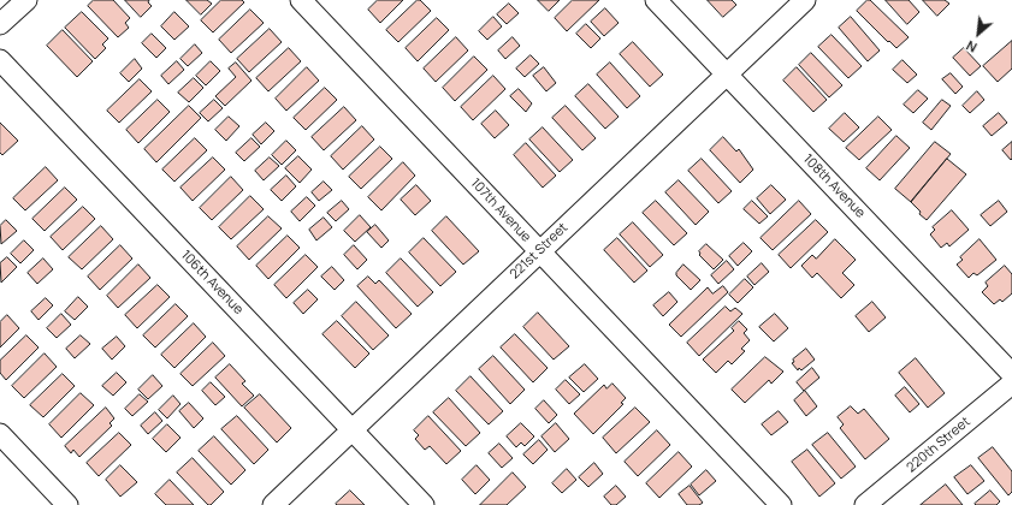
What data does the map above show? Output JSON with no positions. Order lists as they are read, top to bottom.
{
  "streets": {
    "street": [
      "108th Avenue",
      "107th Avenue",
      "221st Street",
      "106th Avenue",
      "220th Street"
    ]
  },
  "crossings": [
    ["108th Avenue", "221st Street"],
    ["107th Avenue", "221st Street"],
    ["221st Street", "106th Avenue"]
  ],
  "north": "bottom left"
}
